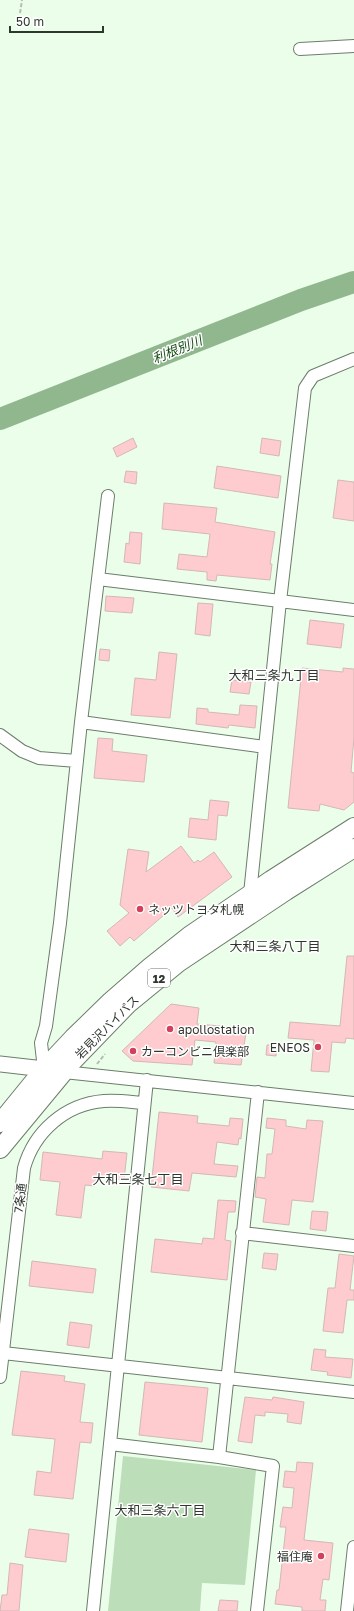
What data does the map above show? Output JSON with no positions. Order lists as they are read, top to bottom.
{
  "streets": {
    "highway": ["12", "岩見沢バイパス"],
    "street": ["7条通"]
  },
  "districts": [
    "大和三条九丁目",
    "大和三条八丁目",
    "大和三条七丁目",
    "大和三条六丁目"
  ],
  "water": ["利根別川"],
  "places": [
    "ネッツトヨタ札幌",
    "apollostation",
    "ENEOS",
    "カーコンビニ倶楽部",
    "福住庵"
  ],
  "scale_bar": "50 m"
}
